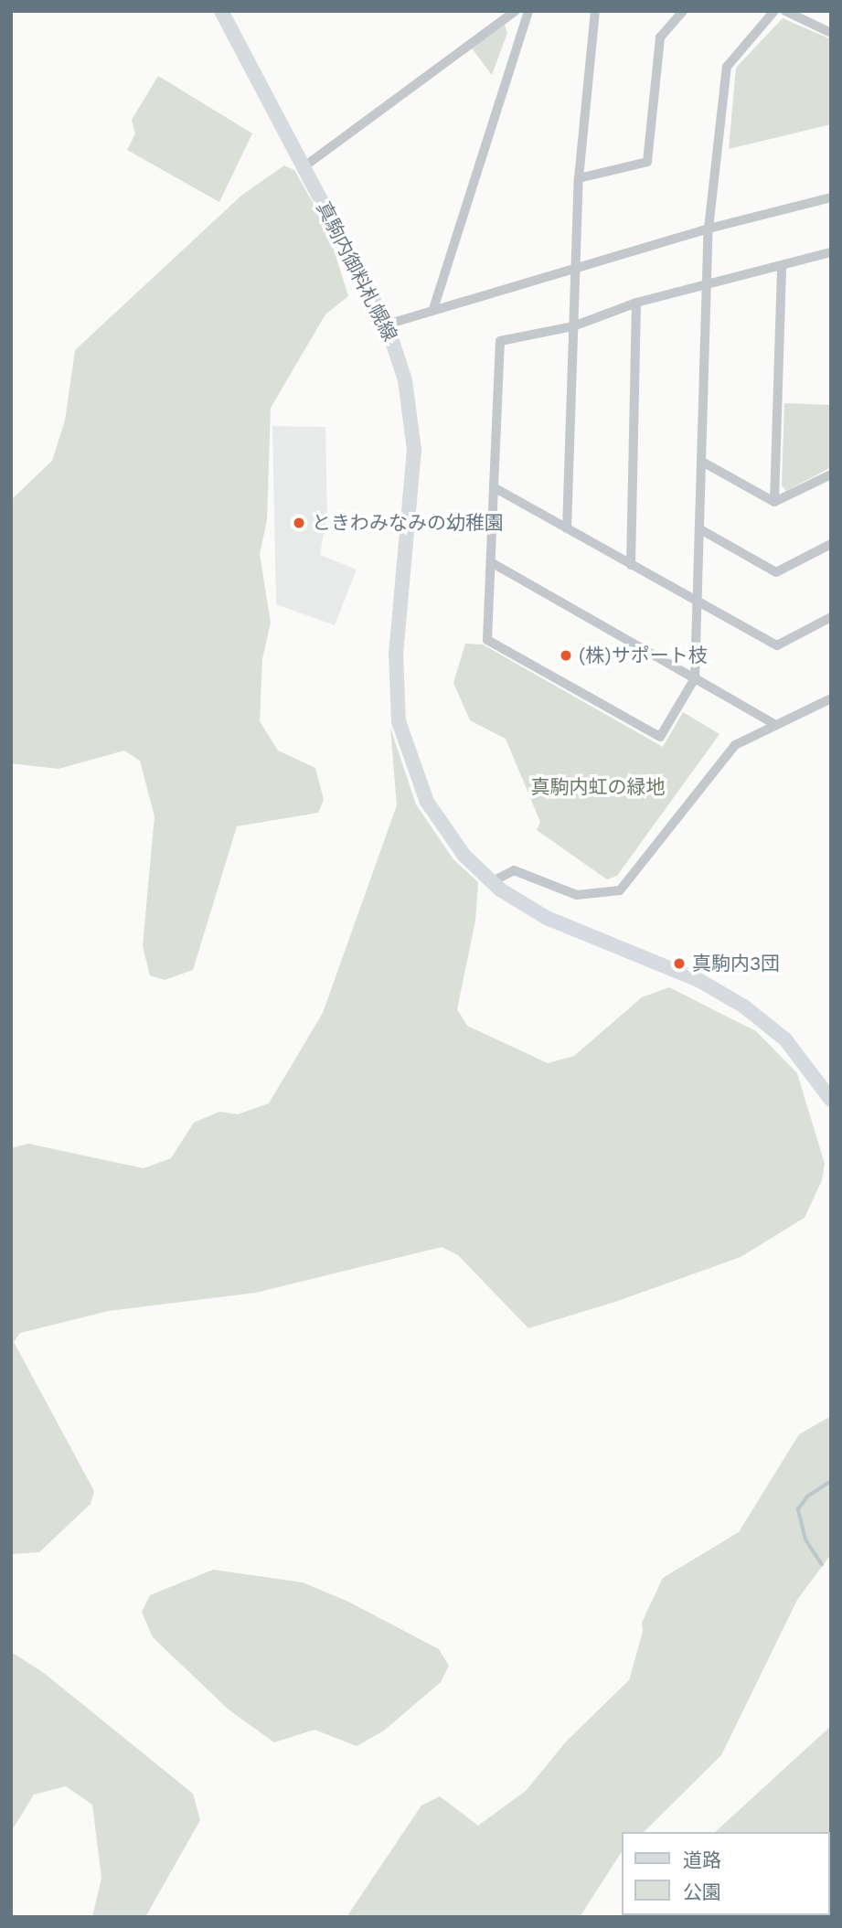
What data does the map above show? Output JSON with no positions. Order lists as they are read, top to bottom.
{
  "streets": {
    "main road": ["真駒内御料札幌線"]
  },
  "parks": ["真駒内虹の緑地"],
  "places": ["ときわみなみの幼稚園", "(株)サポート枝", "真駒内3団"],
  "legend": ["道路", "公園"]
}
